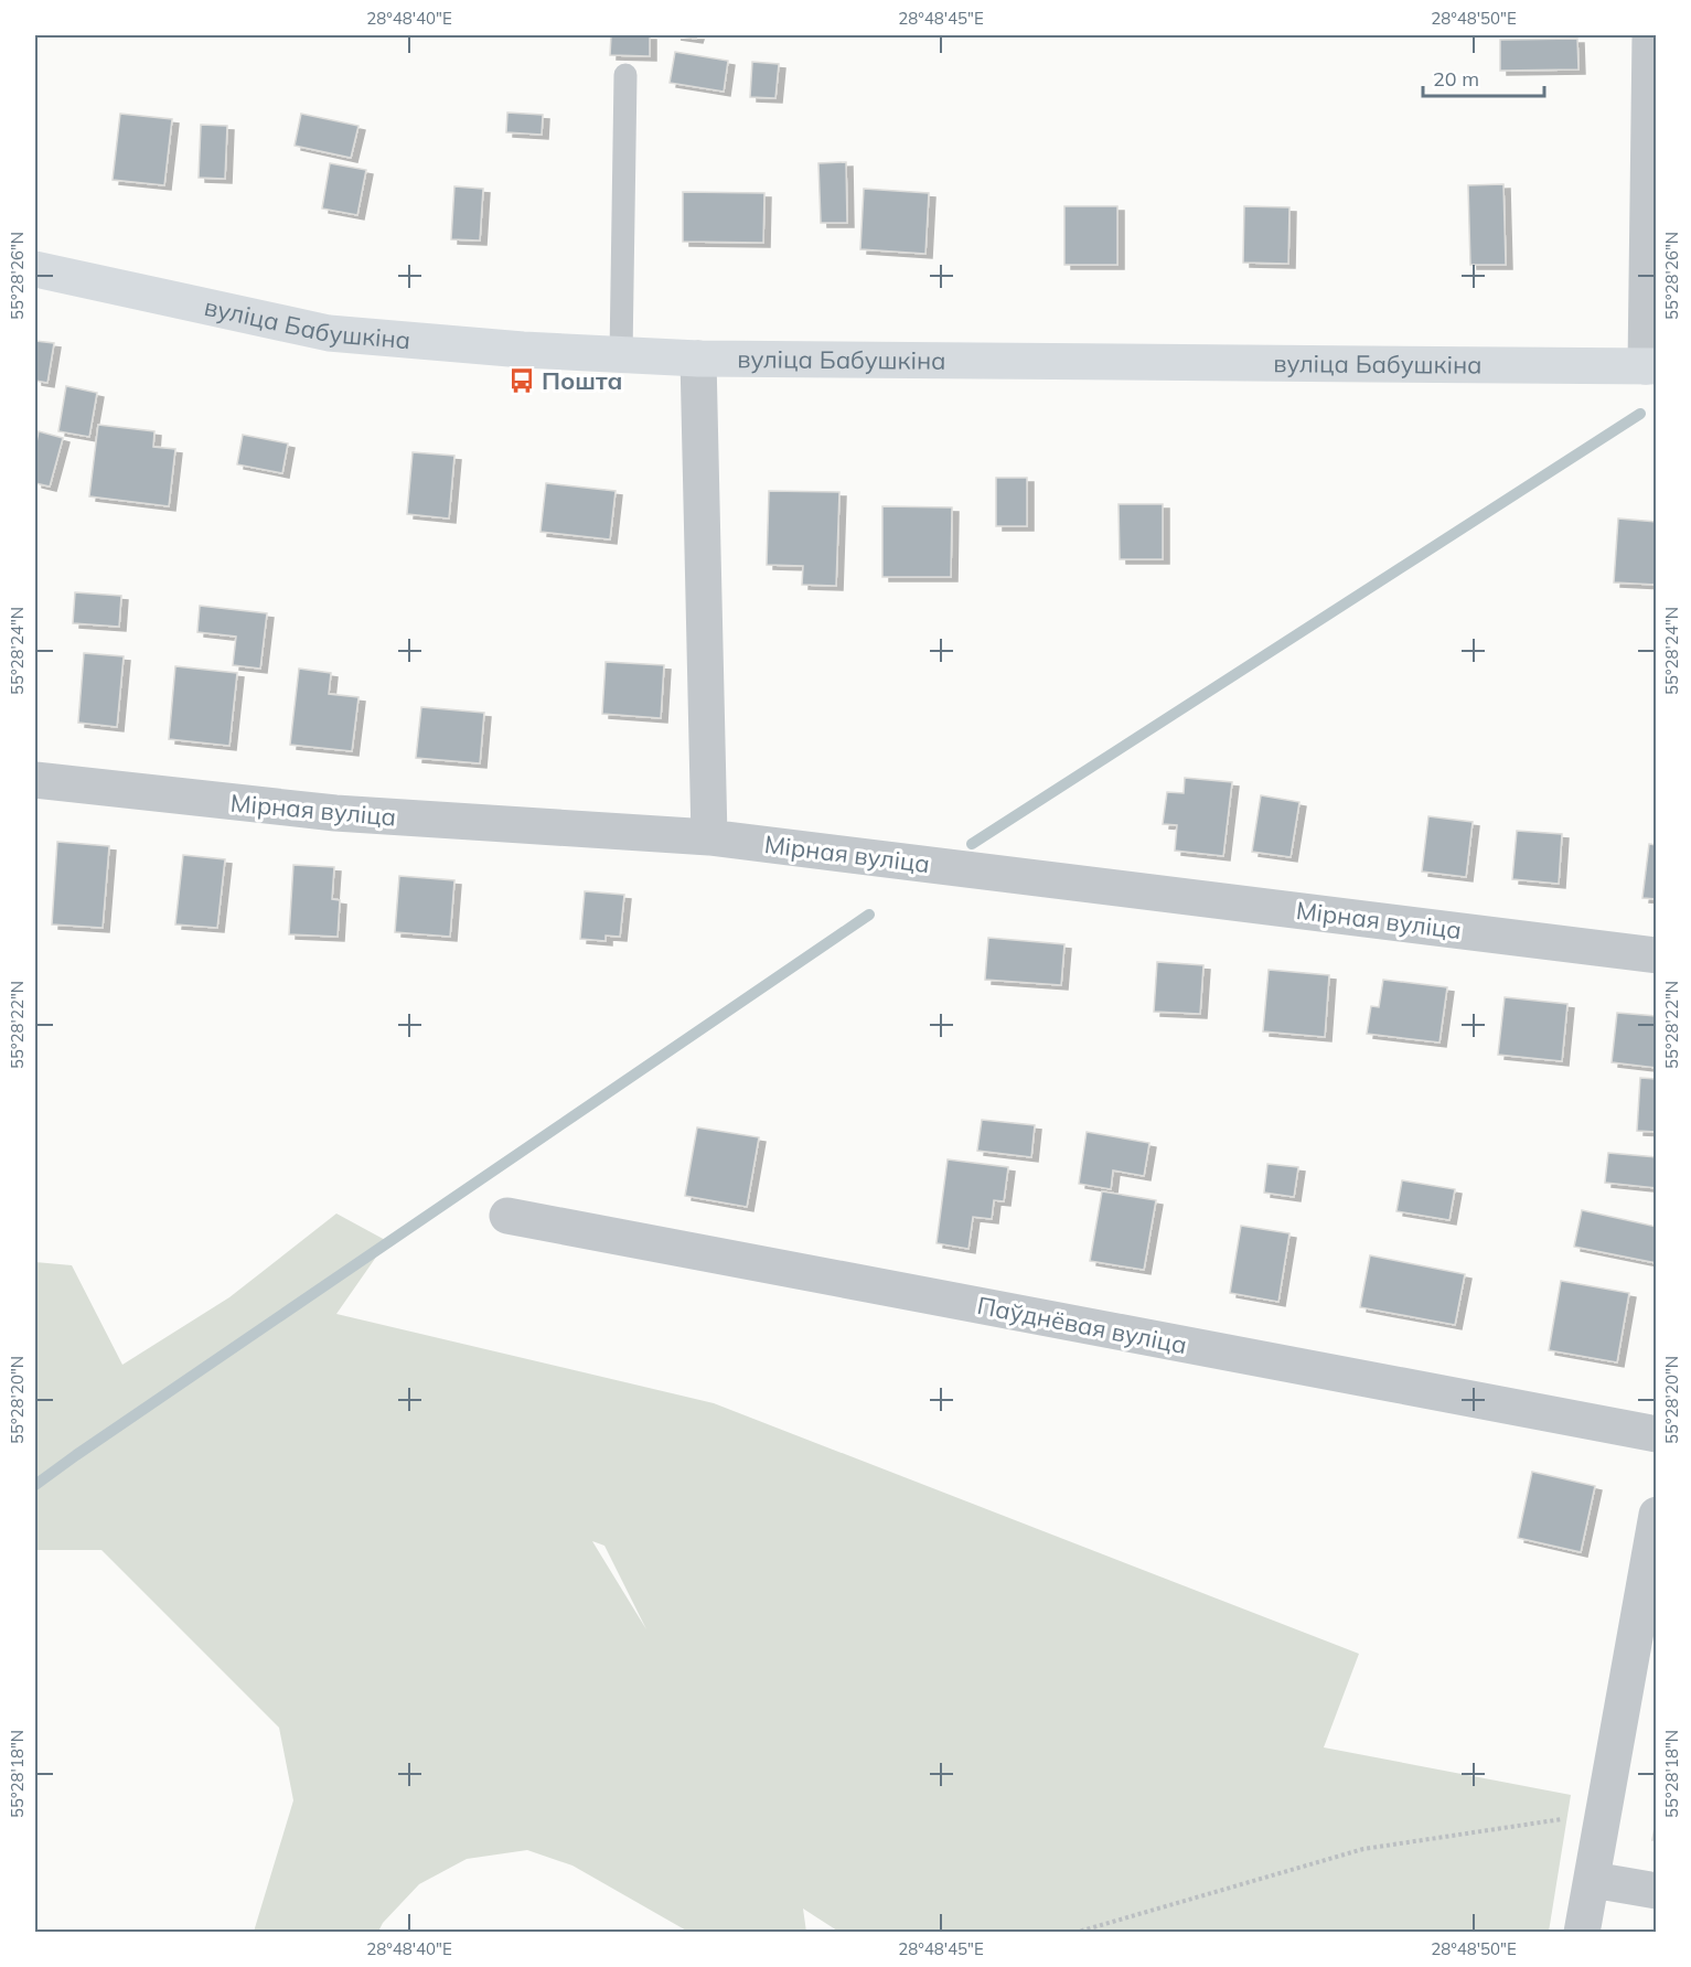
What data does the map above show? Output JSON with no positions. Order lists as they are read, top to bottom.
{
  "streets": {
    "street": ["вуліца Бабушкіна", "Мірная вуліца", "Паўднёвая вуліца"]
  },
  "places": {
    "bus stop": ["Пошта"]
  },
  "scale_bar": "20 m",
  "coordinates": [
    "28°48'40\"E",
    "28°48'45\"E",
    "28°48'50\"E",
    "55°28'26\"N",
    "55°28'24\"N",
    "55°28'22\"N",
    "55°28'20\"N",
    "55°28'18\"N"
  ]
}
